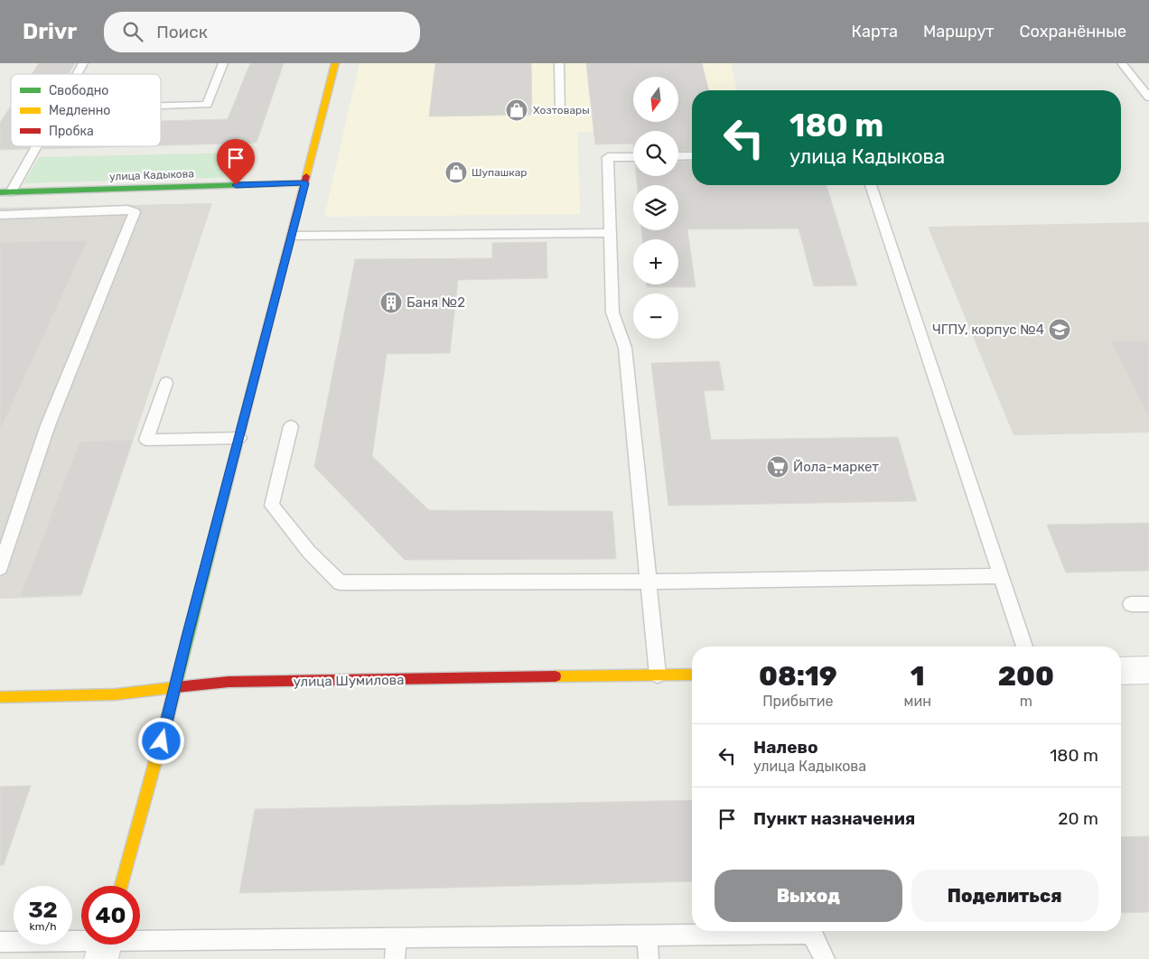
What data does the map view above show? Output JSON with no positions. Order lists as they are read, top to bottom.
{
  "streets": {
    "street": ["улица Кадыкова", "улица Шумилова"]
  },
  "places": {
    "shop": ["Хозтовары", "Шупашкар"],
    "building": ["Баня №2"],
    "school or university": ["ЧГПУ, корпус №4"],
    "supermarket": ["Йола-маркет"]
  },
  "legend": ["Свободно", "Медленно", "Пробка"],
  "north": "bottom",
  "page": {
    "header": "Drivr",
    "search": "Поиск",
    "nav": ["Карта", "Маршрут", "Сохранённые"],
    "map_buttons": ["+", "−"],
    "turn": ["180 m", "улица Кадыкова"],
    "eta": [
      "08:19",
      "Прибытие",
      "1",
      "мин",
      "200",
      "m"
    ],
    "list": [
      {
        "name": "Налево",
        "note": "улица Кадыкова",
        "value": "180 m"
      },
      {
        "name": "Пункт назначения",
        "value": "20 m"
      }
    ],
    "buttons": ["Выход", "Поделиться"],
    "speed": "32 km/h",
    "limit": "40"
  }
}
